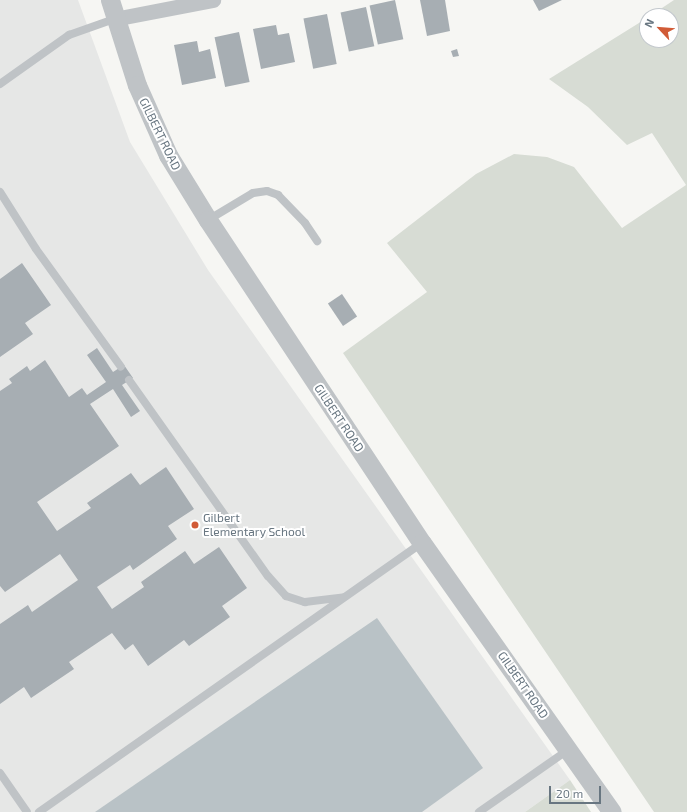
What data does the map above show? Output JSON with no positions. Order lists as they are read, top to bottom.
{
  "streets": {
    "street": ["GILBERT ROAD"]
  },
  "places": ["Gilbert Elementary School"],
  "scale_bar": "20 m",
  "north": "top left"
}
